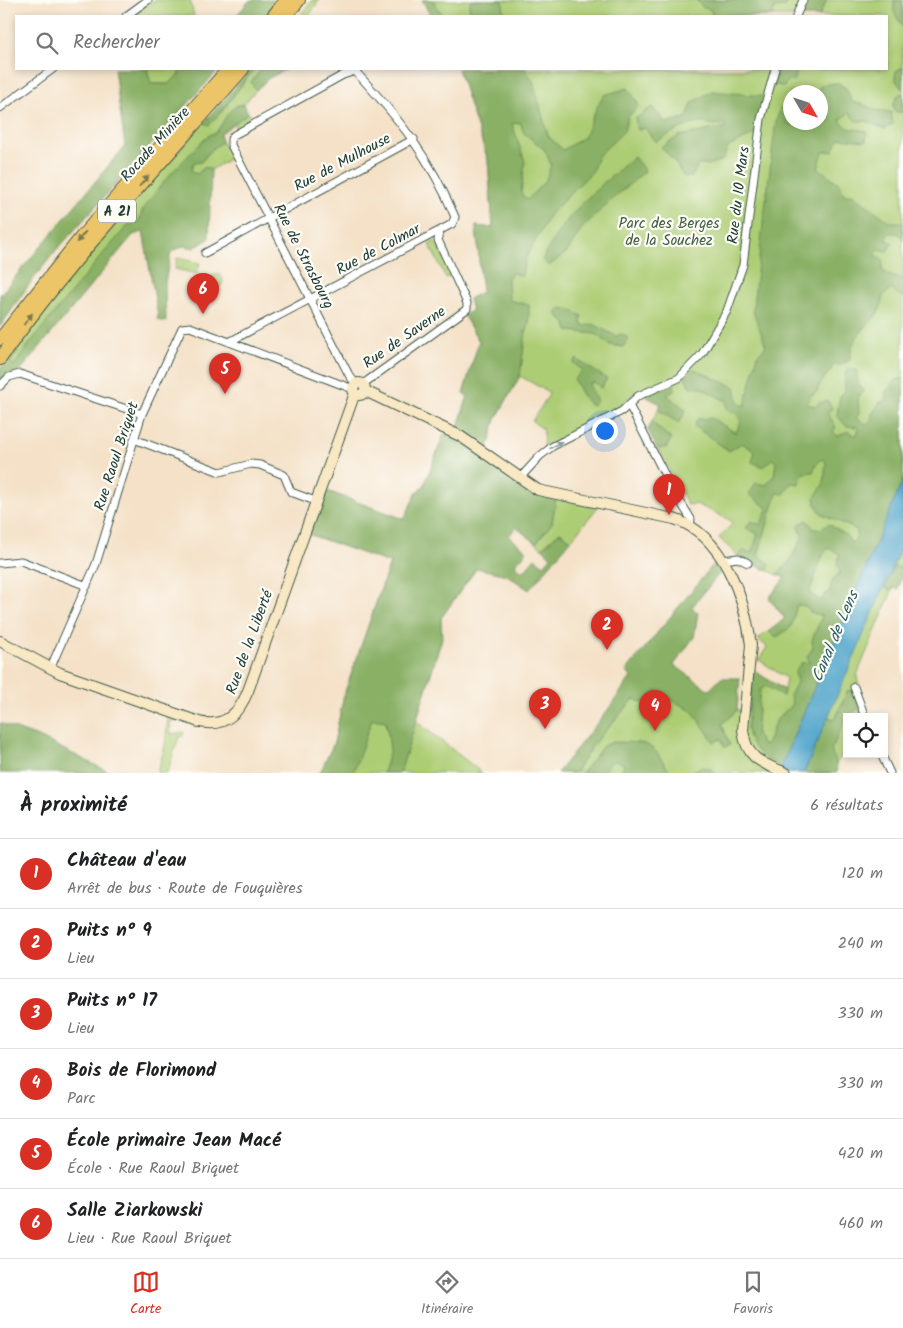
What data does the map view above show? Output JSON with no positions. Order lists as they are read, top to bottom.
{
  "streets": {
    "highway": ["Rocade Minière", "A 21"],
    "street": [
      "Rue de Mulhouse",
      "Rue du 10 Mars",
      "Rue de Colmar",
      "Rue de Strasbourg",
      "Rue de Saverne",
      "Rue Raoul Briquet",
      "Rue de la Liberté"
    ]
  },
  "crossings": [
    ["Rue de Mulhouse", "Rue de Colmar"],
    ["Rue de Mulhouse", "Rue de Strasbourg"],
    ["Rue de Colmar", "Rue de Strasbourg"],
    ["Rue de Colmar", "Rue de Saverne"],
    ["Rue de Colmar", "Rue Raoul Briquet"],
    ["Rue de Strasbourg", "Rue de Saverne"],
    ["Rue de Strasbourg", "Rue Raoul Briquet"],
    ["Rue de Strasbourg", "Rue de la Liberté"],
    ["Rue de Saverne", "Rue Raoul Briquet"],
    ["Rue de Saverne", "Rue de la Liberté"],
    ["Rue Raoul Briquet", "Rue de la Liberté"]
  ],
  "water": ["Canal de Lens"],
  "parks": ["Parc des Berges de la Souchez"],
  "north": "bottom right",
  "page": {
    "search": "Rechercher",
    "pins": [
      "6",
      "5",
      "1",
      "2",
      "3",
      "4"
    ],
    "heading": ["À proximité", "6 résultats"],
    "list": [
      {
        "mark": "1",
        "name": "Château d'eau",
        "note": "Arrêt de bus · Route de Fouquières",
        "value": "120 m"
      },
      {
        "mark": "2",
        "name": "Puits n° 9",
        "note": "Lieu",
        "value": "240 m"
      },
      {
        "mark": "3",
        "name": "Puits n° 17",
        "note": "Lieu",
        "value": "330 m"
      },
      {
        "mark": "4",
        "name": "Bois de Florimond",
        "note": "Parc",
        "value": "330 m"
      },
      {
        "mark": "5",
        "name": "École primaire Jean Macé",
        "note": "École · Rue Raoul Briquet",
        "value": "420 m"
      },
      {
        "mark": "6",
        "name": "Salle Ziarkowski",
        "note": "Lieu · Rue Raoul Briquet",
        "value": "460 m"
      }
    ],
    "nav": ["Carte", "Itinéraire", "Favoris"]
  }
}
